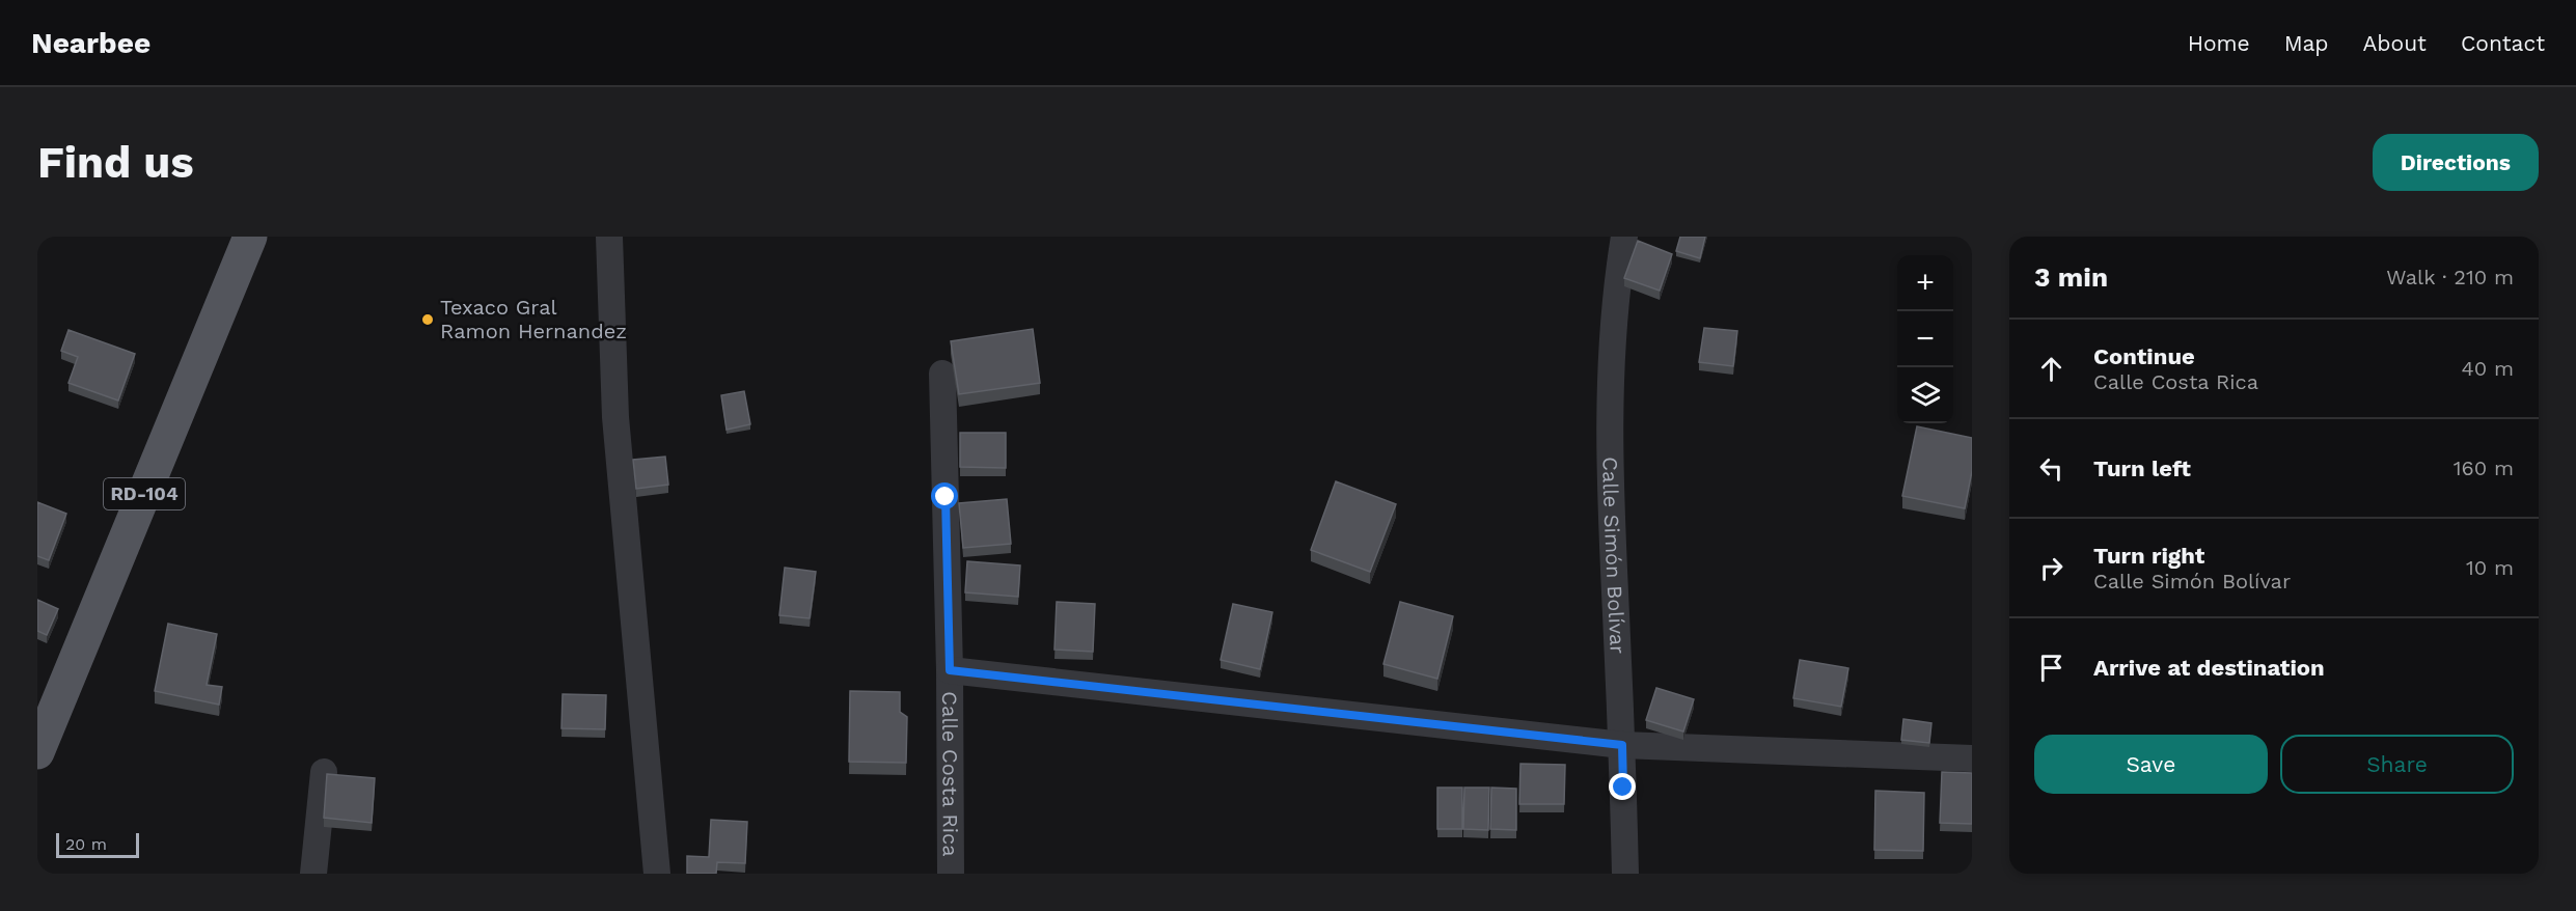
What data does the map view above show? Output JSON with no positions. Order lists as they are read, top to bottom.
{
  "streets": {
    "main road": ["RD-104"],
    "street": ["Calle Simón Bolívar", "Calle Costa Rica"]
  },
  "places": ["Texaco Gral Ramon Hernandez"],
  "scale_bar": "20 m",
  "page": {
    "header": "Nearbee",
    "nav": [
      "Home",
      "Map",
      "About",
      "Contact"
    ],
    "buttons": [
      "Directions",
      ["Save", "Share"]
    ],
    "title": "Find us",
    "heading": ["3 min", "Walk · 210 m"],
    "map_buttons": ["+", "−"],
    "list": [
      ["Continue", "Calle Costa Rica", "40 m"],
      ["Turn left", "160 m"],
      ["Turn right", "Calle Simón Bolívar", "10 m"],
      "Arrive at destination"
    ],
    "scale": "20 m"
  }
}
